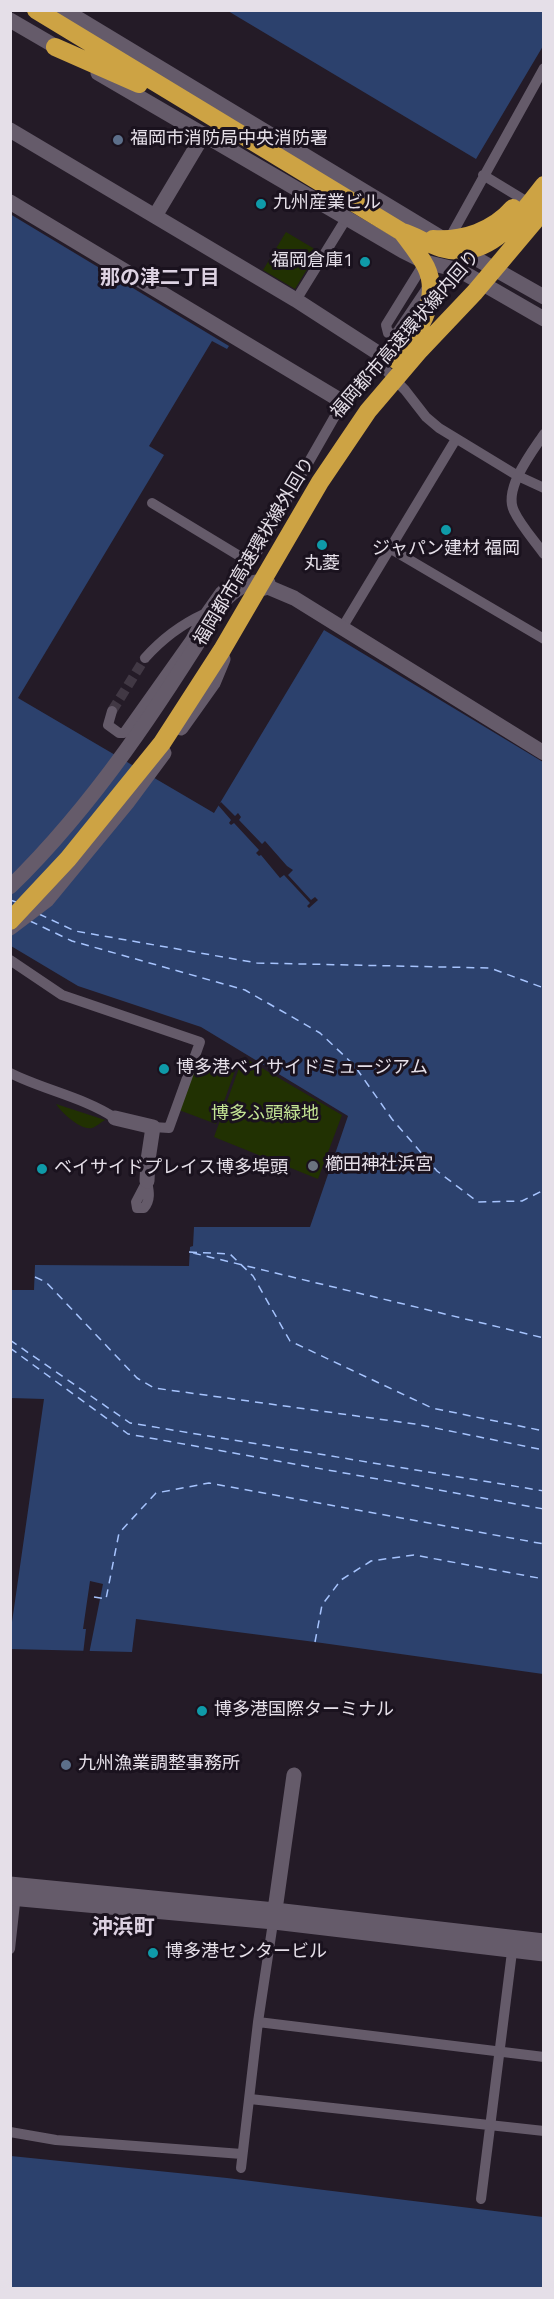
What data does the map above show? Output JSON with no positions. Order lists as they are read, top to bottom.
{
  "streets": {
    "highway": ["福岡都市高速環状線内回り", "福岡都市高速環状線外回り"]
  },
  "districts": ["那の津二丁目", "沖浜町"],
  "parks": ["博多ふ頭緑地"],
  "places": [
    "福岡市消防局中央消防署",
    "九州産業ビル",
    "福岡倉庫1",
    "ジャパン建材 福岡",
    "丸菱",
    "博多港ベイサイドミュージアム",
    "櫛田神社浜宮",
    "ベイサイドプレイス博多埠頭",
    "博多港国際ターミナル",
    "九州漁業調整事務所",
    "博多港センタービル"
  ]
}
